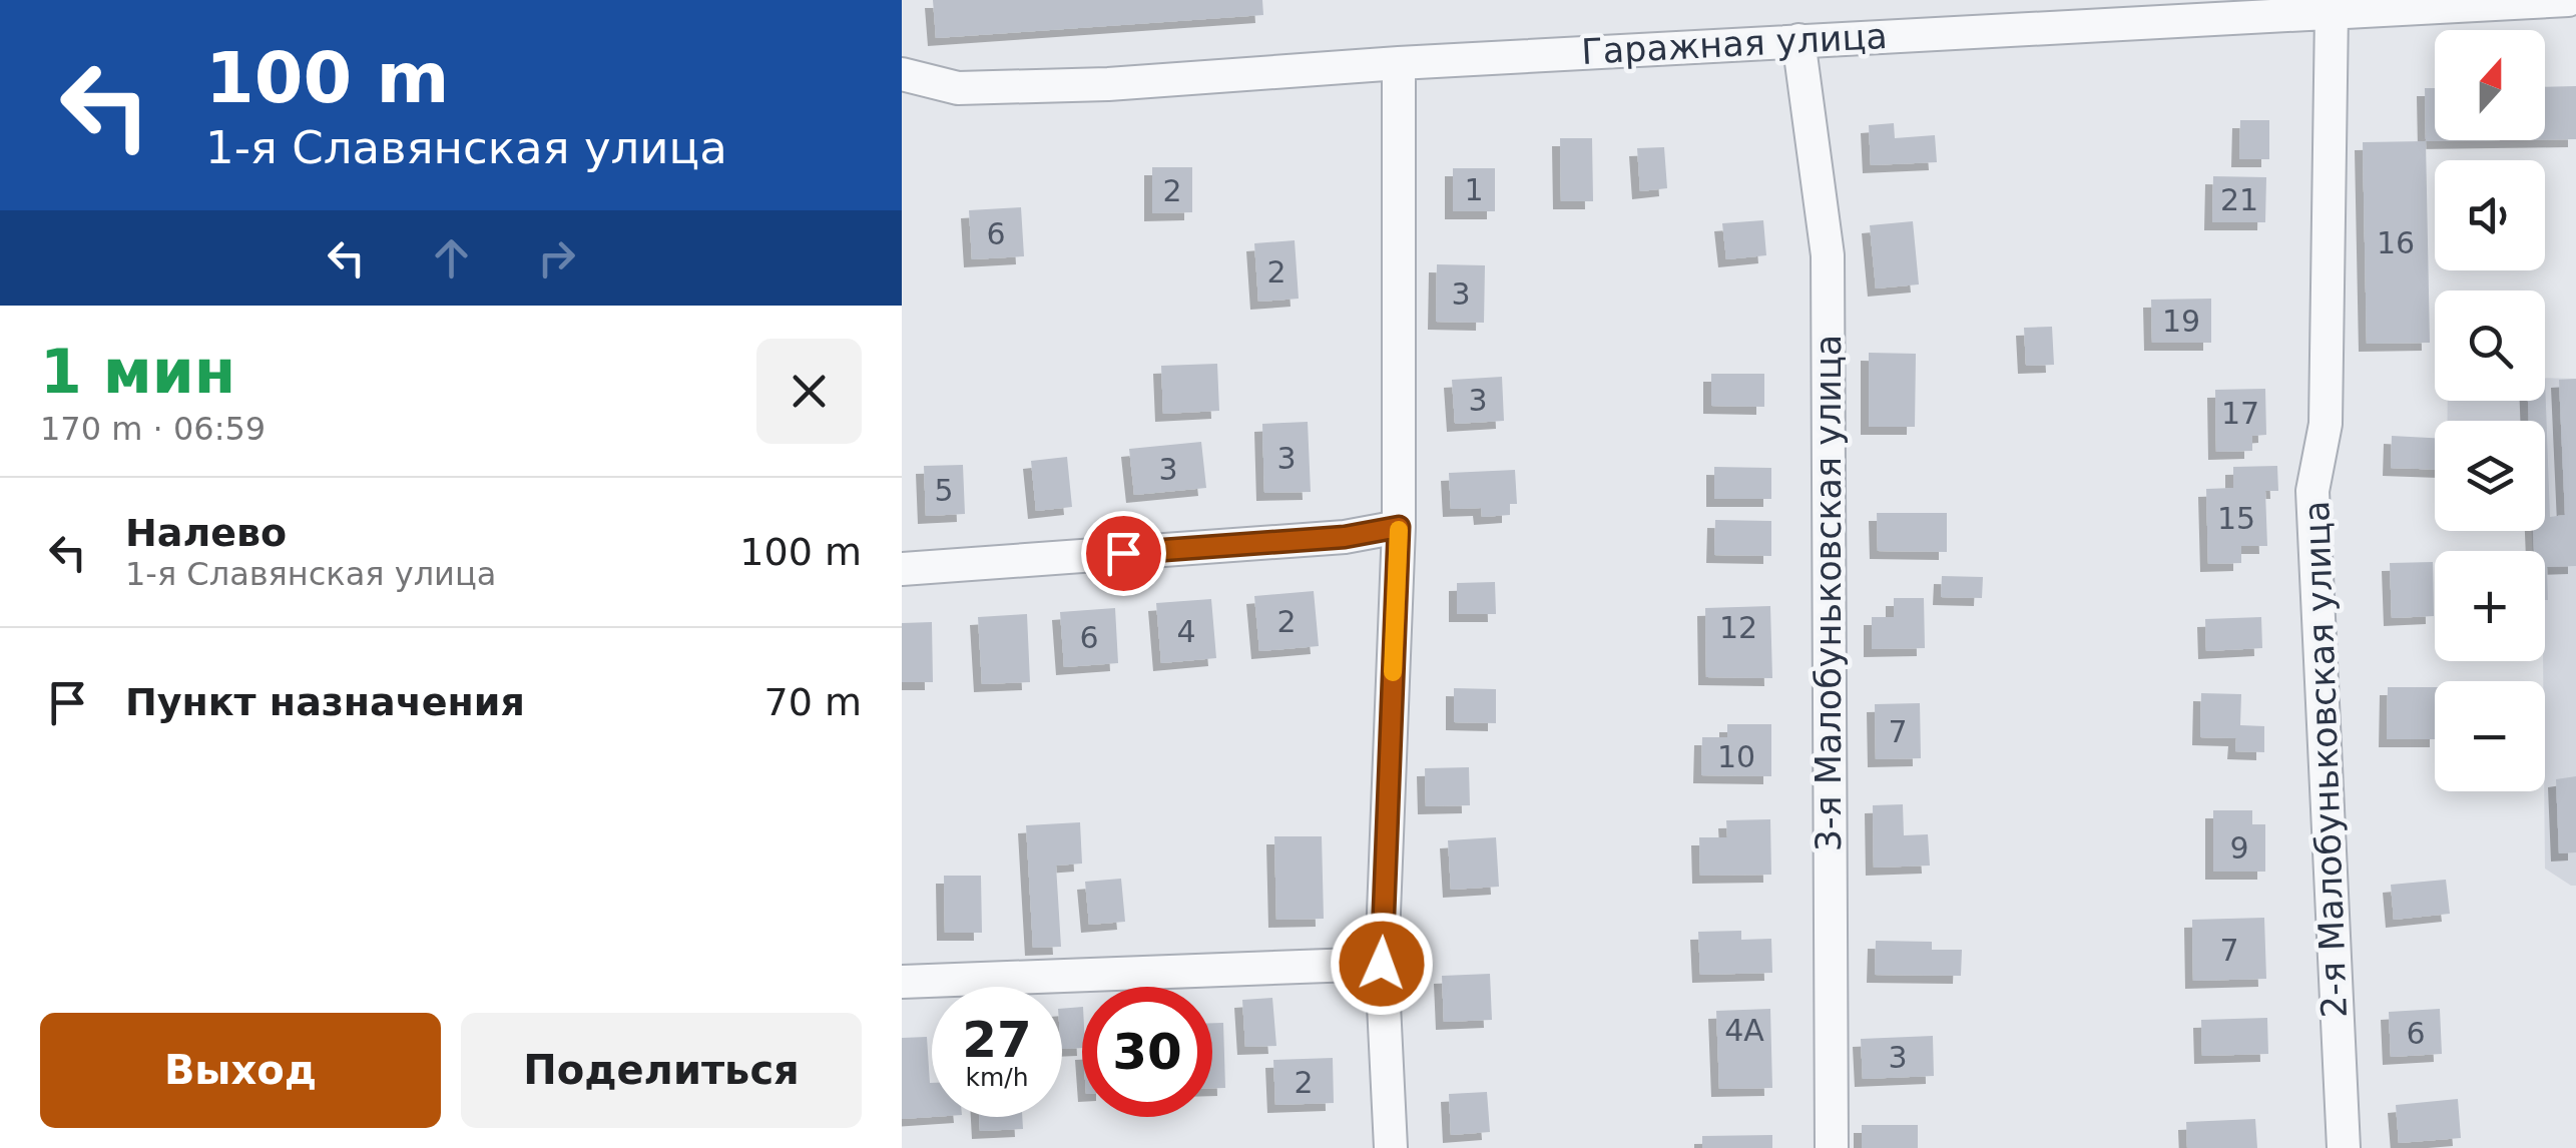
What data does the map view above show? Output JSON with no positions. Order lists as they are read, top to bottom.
{
  "streets": {
    "street": ["Гаражная улица", "3-я Малобуньковская улица", "2-я Малобуньковская улица"]
  },
  "crossings": [
    ["Гаражная улица", "3-я Малобуньковская улица"],
    ["Гаражная улица", "2-я Малобуньковская улица"]
  ],
  "house_numbers": [
    "1",
    "2",
    "21",
    "6",
    "16",
    "2",
    "3",
    "19",
    "3",
    "17",
    "3",
    "3",
    "5",
    "15",
    "2",
    "12",
    "4",
    "6",
    "7",
    "10",
    "9",
    "7",
    "4А",
    "6",
    "3",
    "2"
  ],
  "north": "top",
  "page": {
    "turn": ["100 m", "1-я Славянская улица"],
    "map_buttons": ["+", "−"],
    "heading": ["1 мин", "170 m · 06:59"],
    "list": [
      {
        "name": "Налево",
        "note": "1-я Славянская улица",
        "value": "100 m"
      },
      {
        "name": "Пункт назначения",
        "value": "70 m"
      }
    ],
    "speed": "27 km/h",
    "limit": "30",
    "buttons": ["Выход", "Поделиться"]
  }
}
